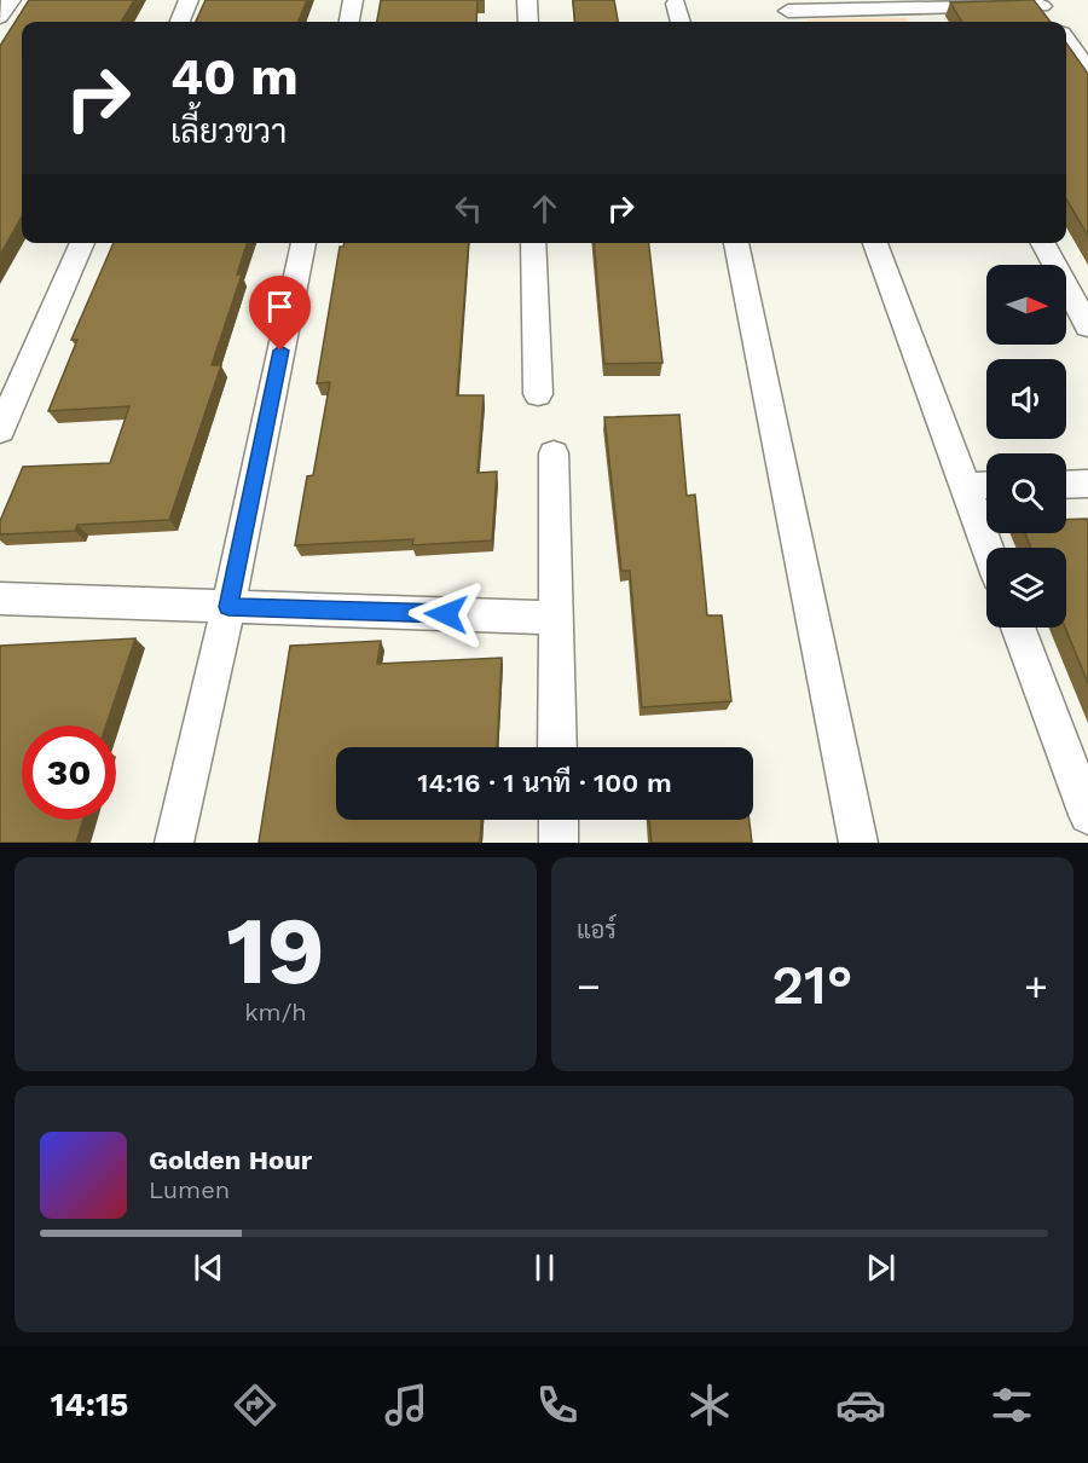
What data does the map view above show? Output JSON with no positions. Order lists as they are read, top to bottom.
{
  "north": "right",
  "page": {
    "turn": ["40 m", "เลี้ยวขวา"],
    "limit": "30",
    "trip": "14:16 · 1 นาที · 100 m",
    "tile": [
      ["19", "km/h"],
      "แอร์"
    ],
    "heat": ["−", "21°", "+"],
    "song": ["Golden Hour", "Lumen"],
    "tabs": "14:15"
  }
}
